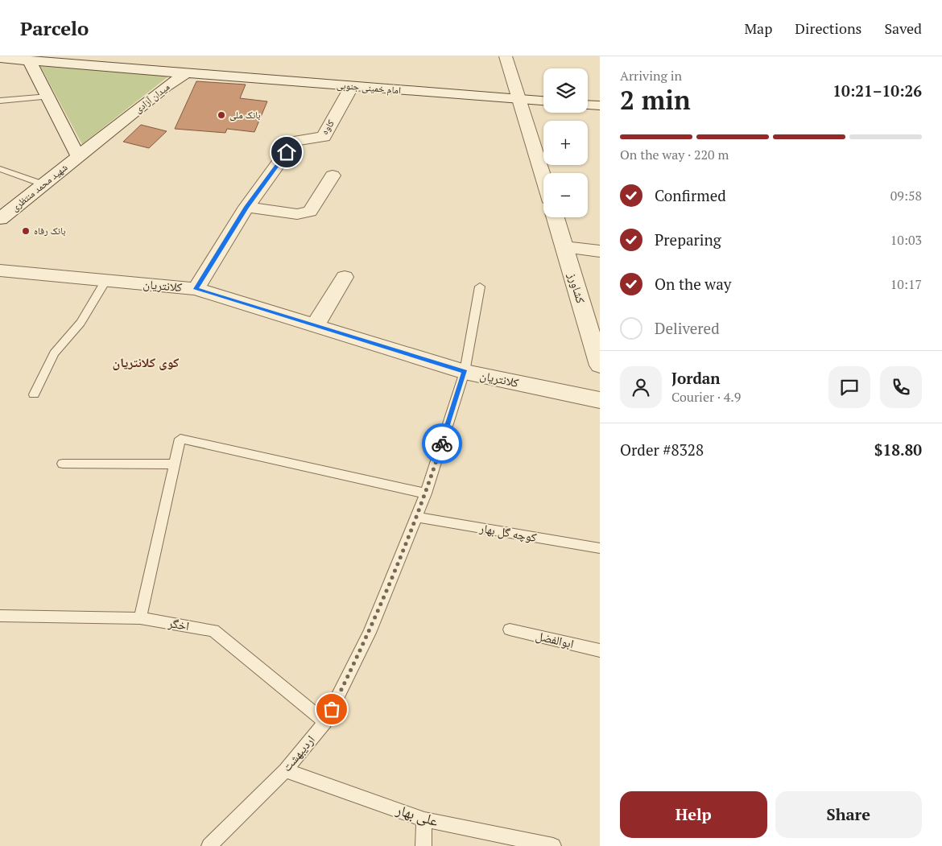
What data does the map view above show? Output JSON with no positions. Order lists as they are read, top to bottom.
{
  "streets": {
    "street": [
      "امام خمینی جنوبی",
      "میدان آزادی",
      "کاوه",
      "شهید محمد منتظری",
      "کلانتریان",
      "کشاورز"
    ],
    "lane": [
      "کوچه گل بهار",
      "اخگر",
      "ابوالفضل",
      "اردیبهشت",
      "علی بهار"
    ]
  },
  "crossings": [
    ["امام خمینی جنوبی", "میدان آزادی"],
    ["امام خمینی جنوبی", "کاوه"],
    ["میدان آزادی", "شهید محمد منتظری"],
    ["کاوه", "کلانتریان"],
    ["کلانتریان", "اردیبهشت"],
    ["کوچه گل بهار", "اردیبهشت"],
    ["اخگر", "اردیبهشت"],
    ["اردیبهشت", "علی بهار"]
  ],
  "districts": ["کوی کلانتریان"],
  "places": ["بانک ملی", "بانک رفاه"],
  "page": {
    "header": "Parcelo",
    "nav": ["Map", "Directions", "Saved"],
    "heading": ["2 min", "Arriving in", "10:21–10:26"],
    "panel": [
      "Jordan",
      "Courier · 4.9",
      "Order #8328",
      "$18.80"
    ],
    "map_buttons": ["+", "−"],
    "bar": "On the way · 220 m",
    "list": [
      ["Confirmed", "09:58"],
      ["Preparing", "10:03"],
      ["On the way", "10:17"],
      "Delivered"
    ],
    "buttons": ["Help", "Share"]
  }
}
